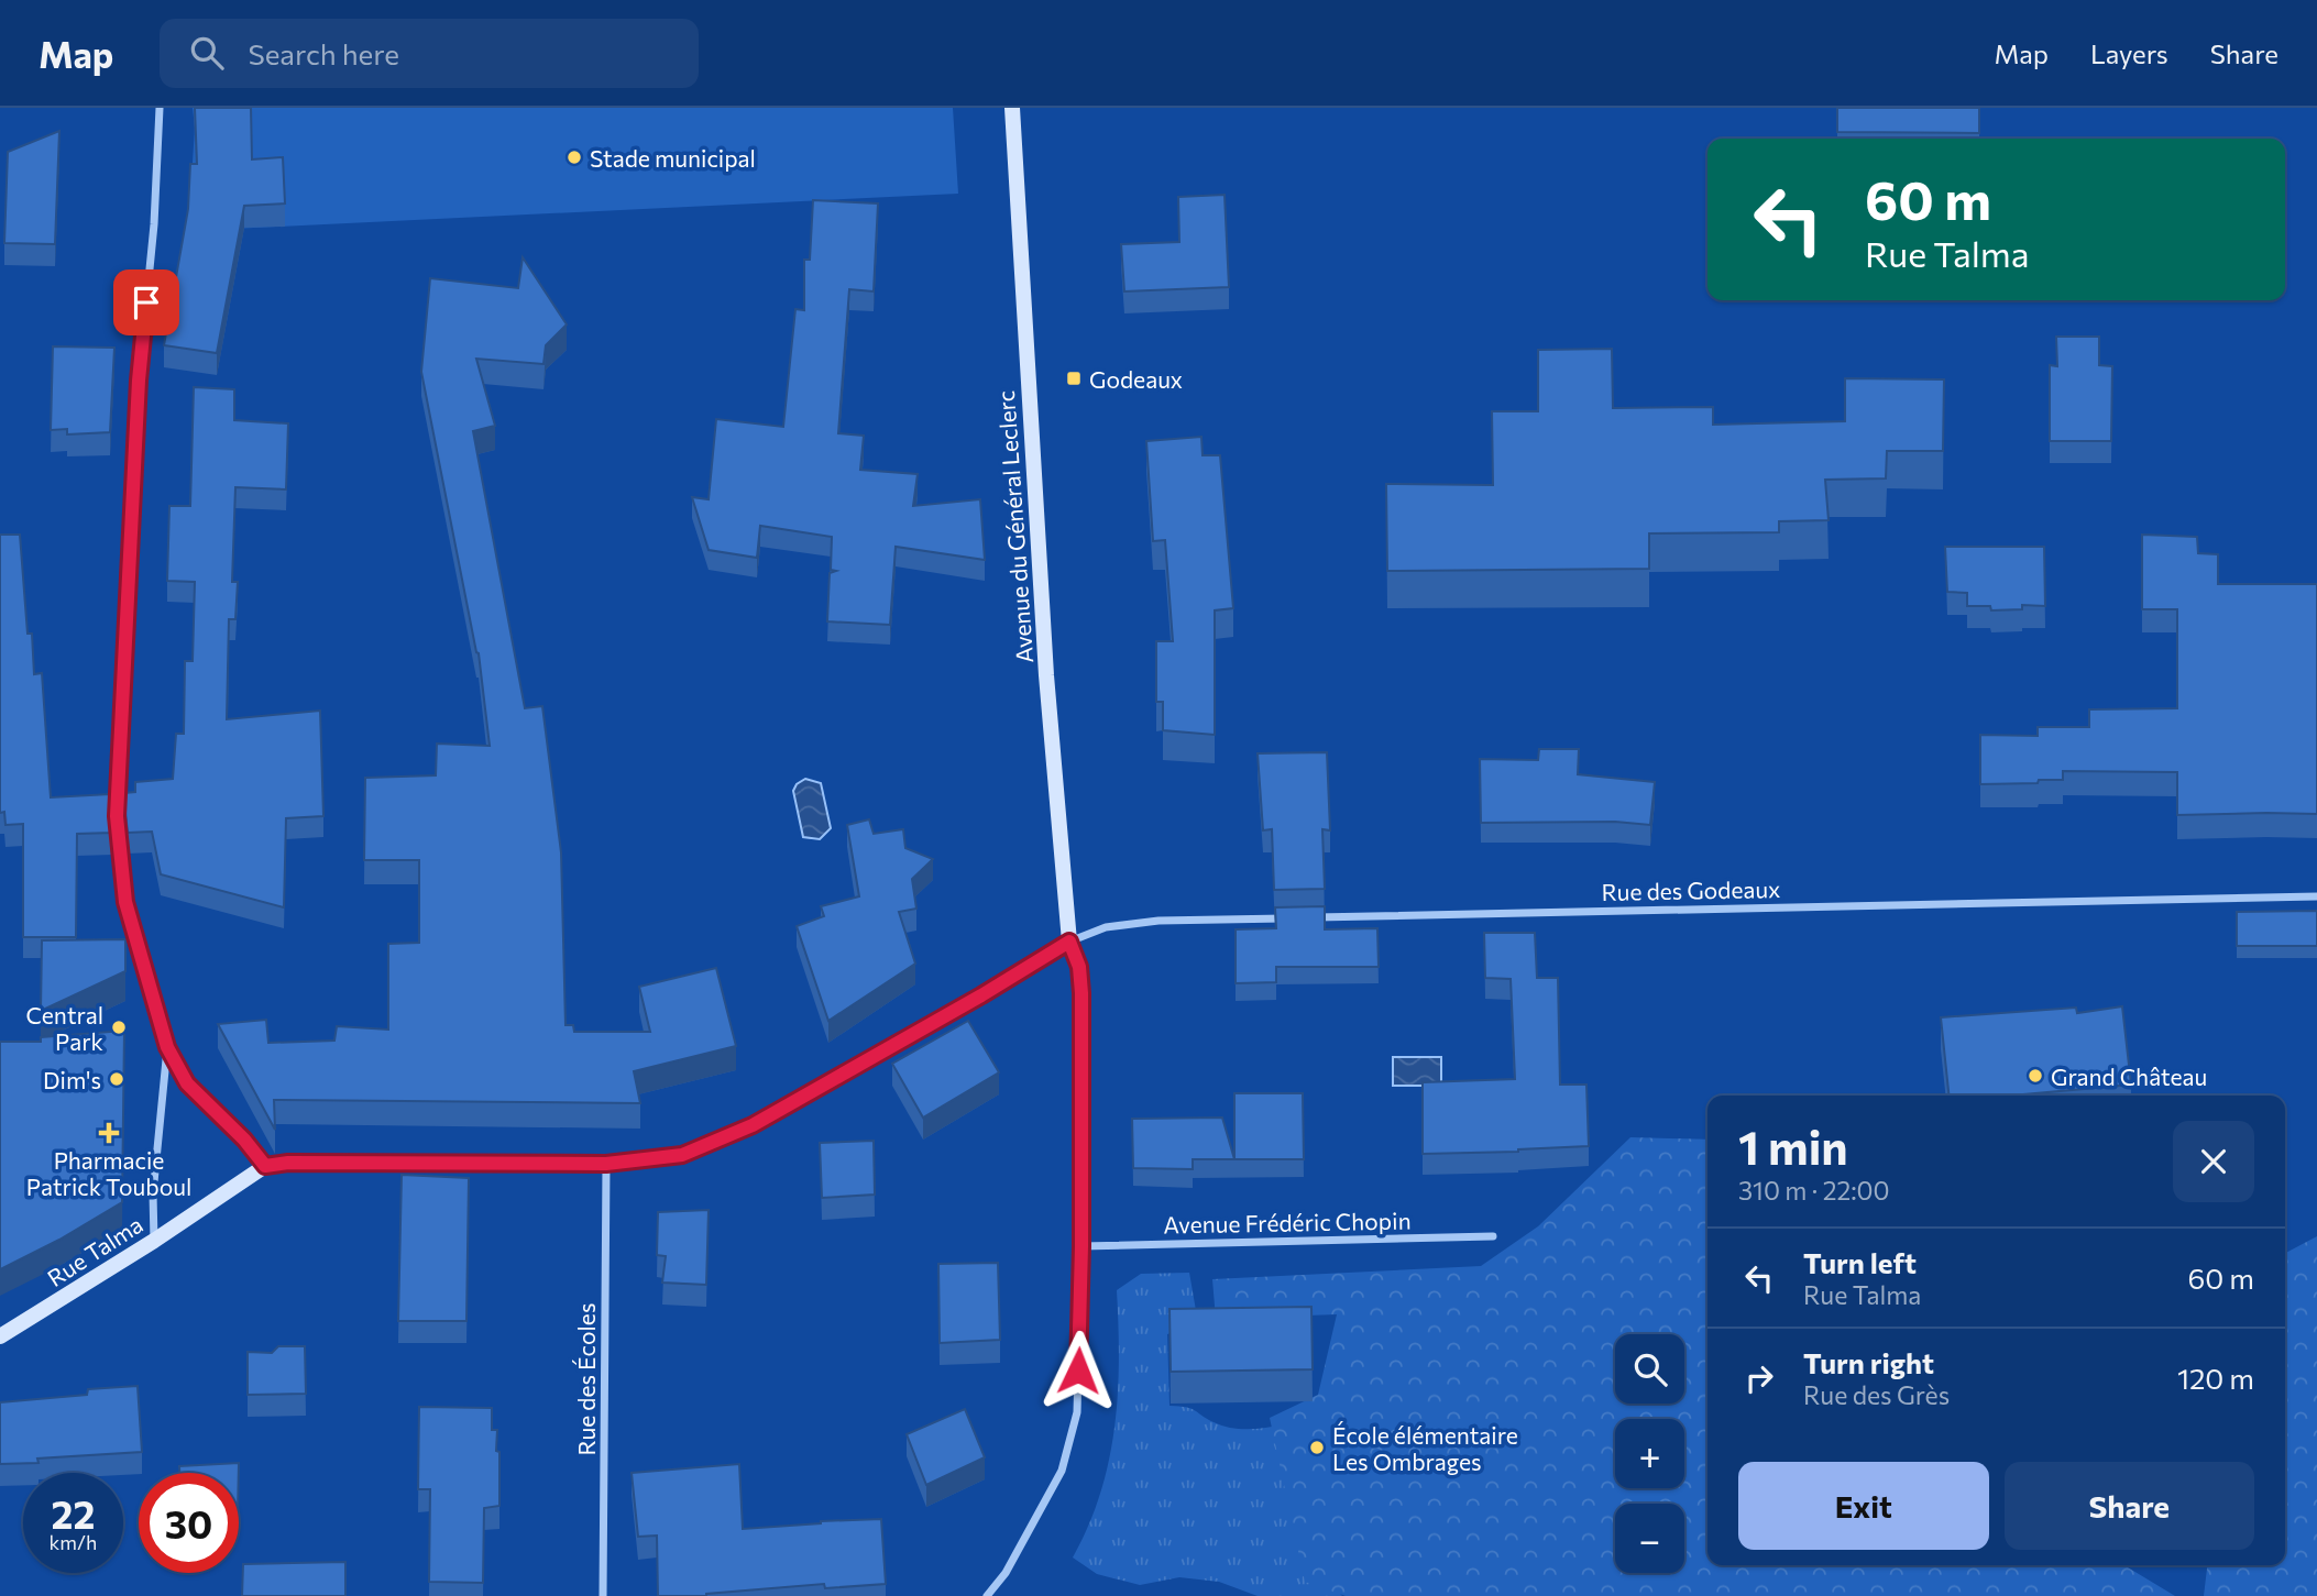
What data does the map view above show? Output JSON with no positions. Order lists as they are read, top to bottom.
{
  "streets": {
    "main road": ["Avenue du Général Leclerc", "Rue Talma"],
    "street": ["Rue des Godeaux", "Avenue Frédéric Chopin", "Rue des Écoles"]
  },
  "crossings": [
    ["Avenue du Général Leclerc", "Rue Talma"],
    ["Rue Talma", "Rue des Écoles"]
  ],
  "places": {
    "other": [
      "Stade municipal",
      "Central Park",
      "Grand Château",
      "Dim's",
      "École élémentaire Les Ombrages"
    ],
    "transit": ["Godeaux"],
    "health": ["Pharmacie Patrick Touboul"]
  },
  "page": {
    "header": "Map",
    "search": "Search here",
    "nav": ["Map", "Layers", "Share"],
    "turn": ["60 m", "Rue Talma"],
    "heading": ["1 min", "310 m · 22:00"],
    "list": [
      {
        "name": "Turn left",
        "note": "Rue Talma",
        "value": "60 m"
      },
      {
        "name": "Turn right",
        "note": "Rue des Grès",
        "value": "120 m"
      }
    ],
    "map_buttons": ["+", "−"],
    "buttons": ["Exit", "Share"],
    "speed": "22 km/h",
    "limit": "30"
  }
}
